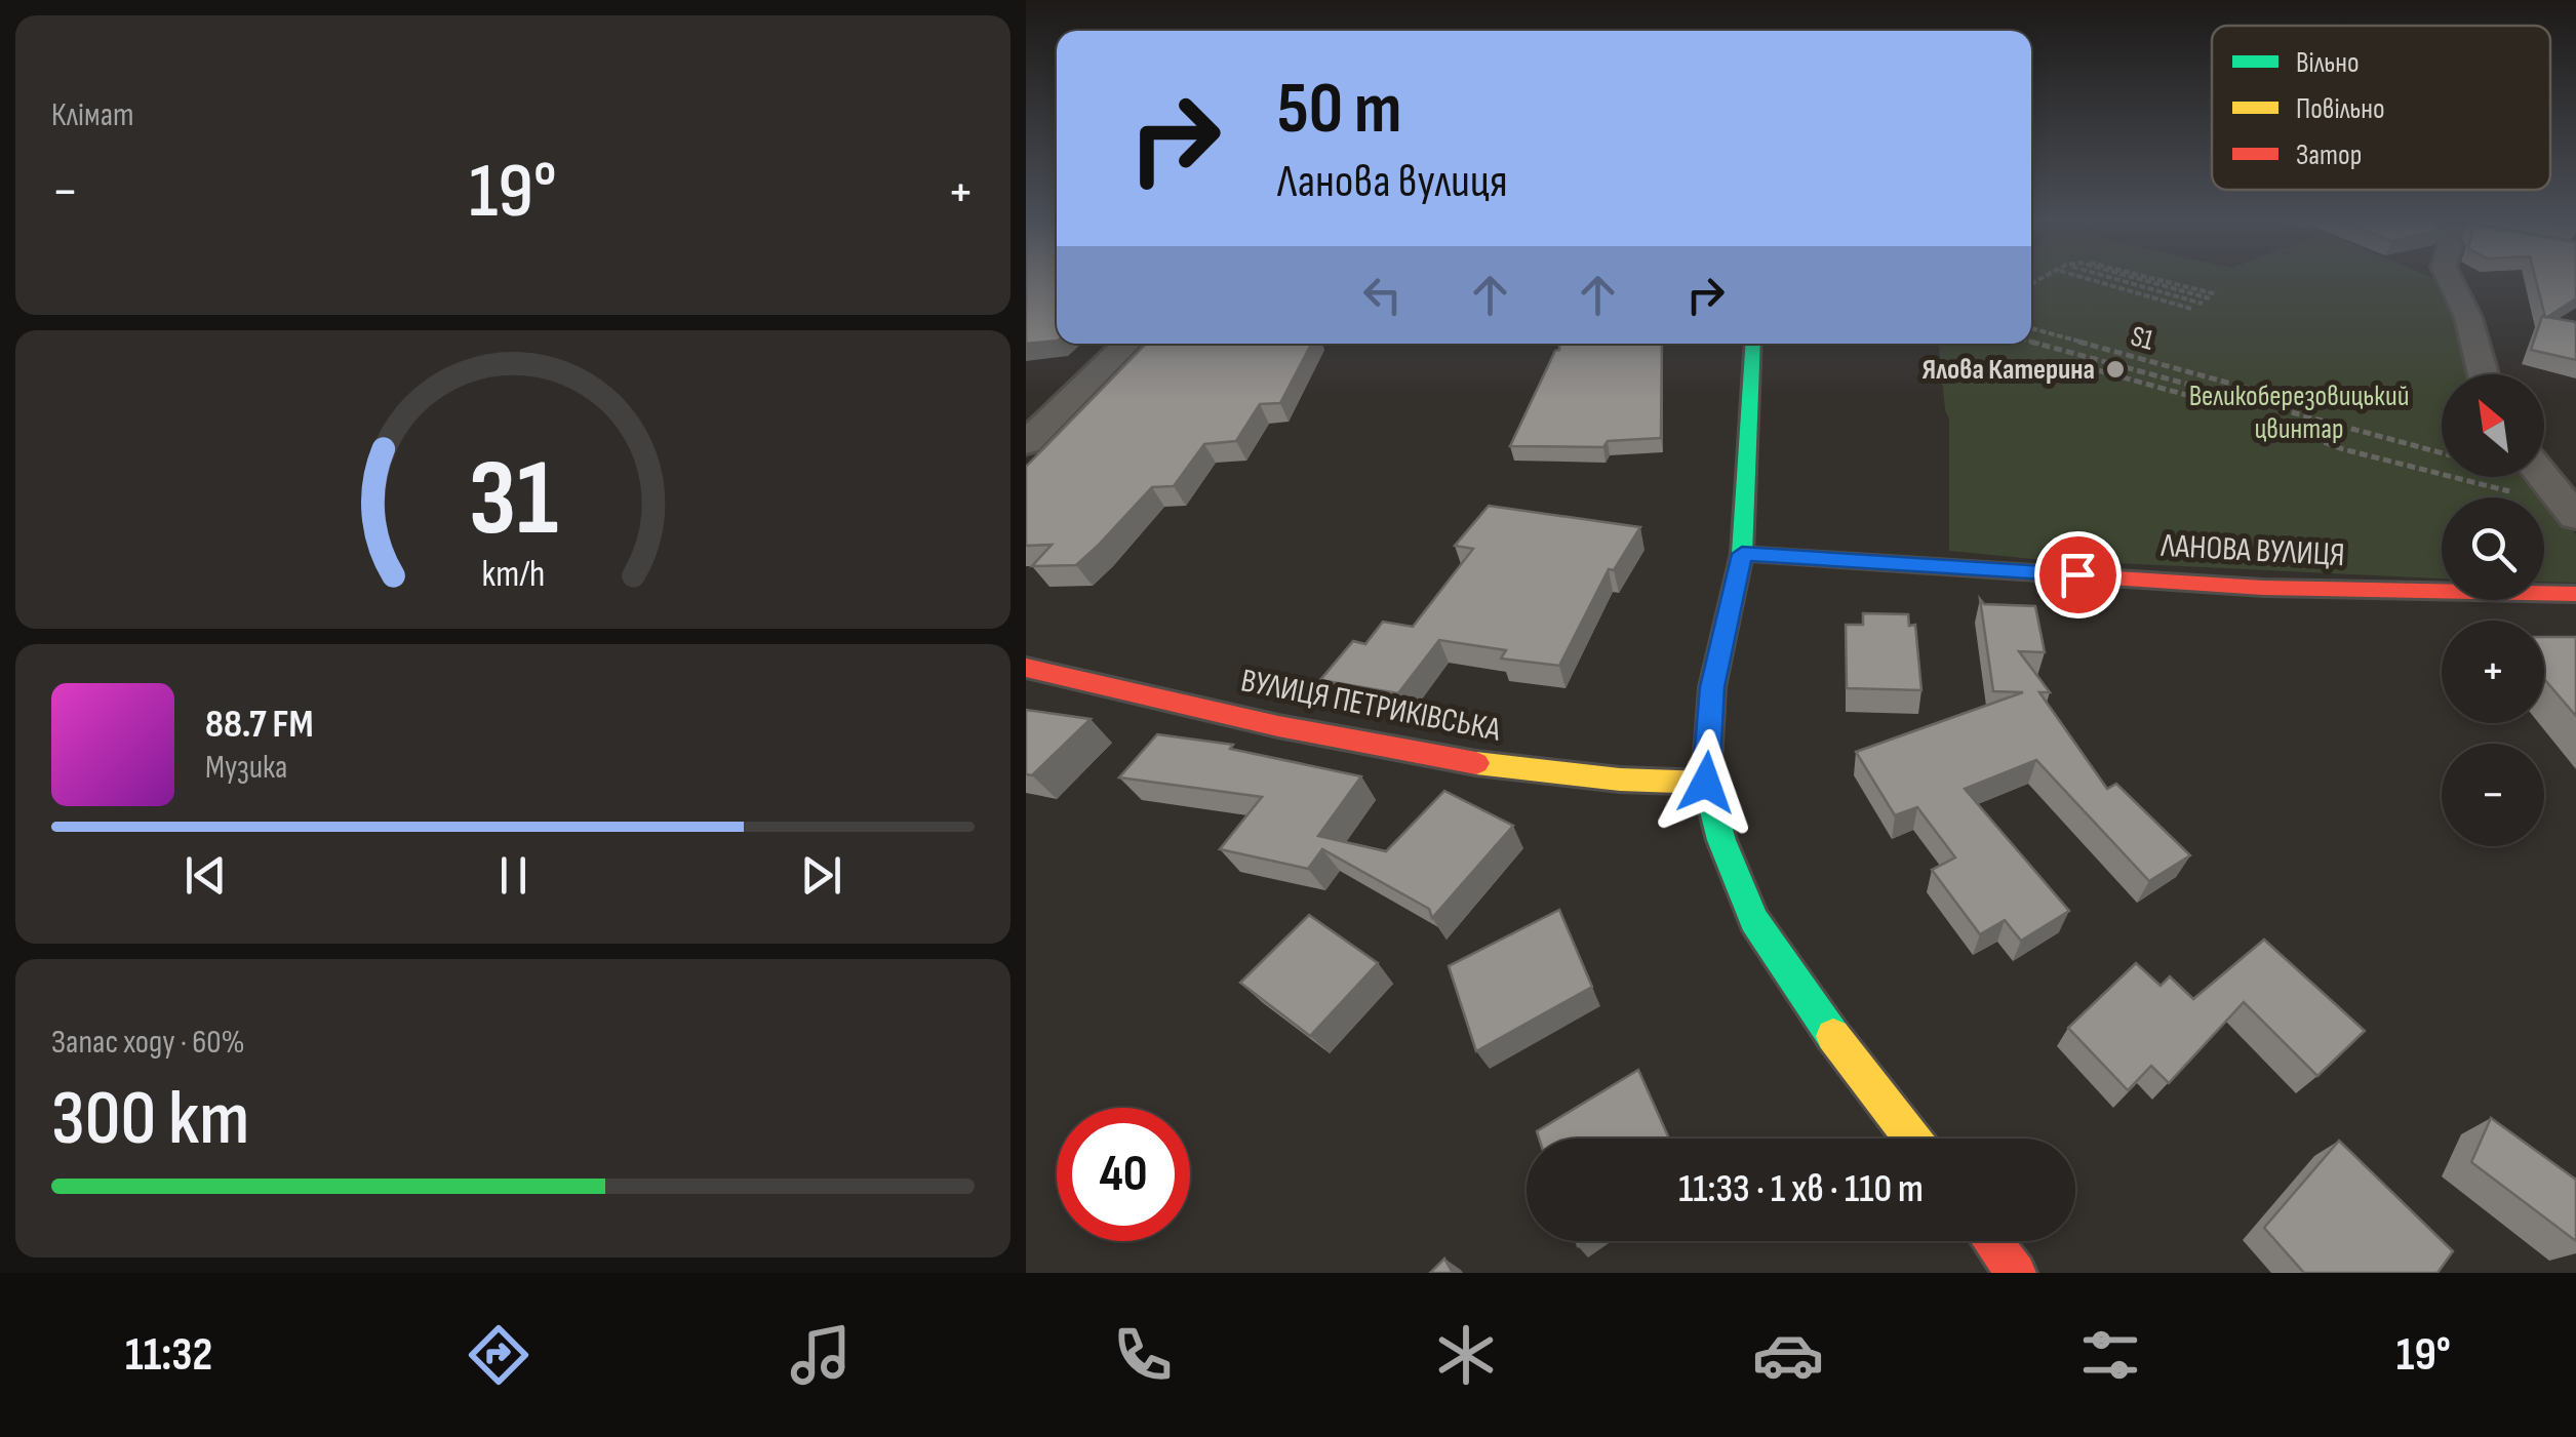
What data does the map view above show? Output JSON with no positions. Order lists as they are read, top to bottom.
{
  "streets": {
    "street": ["ЛАНОВА ВУЛИЦЯ", "ВУЛИЦЯ ПЕТРИКІВСЬКА"],
    "path": ["S1"]
  },
  "parks": ["Великоберезовицький цвинтар"],
  "places": ["Ялова Катерина"],
  "legend": ["Вільно", "Повільно", "Затор"],
  "north": "top left",
  "page": {
    "tile": [
      "Клімат",
      ["Запас ходу · 60%", "300 km"]
    ],
    "turn": ["50 m", "Ланова вулиця"],
    "heat": ["−", "19°", "+"],
    "map_buttons": ["+", "−"],
    "song": ["88.7 FM", "Музика"],
    "limit": "40",
    "trip": "11:33 · 1 хв · 110 m",
    "tabs": ["11:32", "19°"],
    "gauge": ["31", "km/h"]
  }
}
